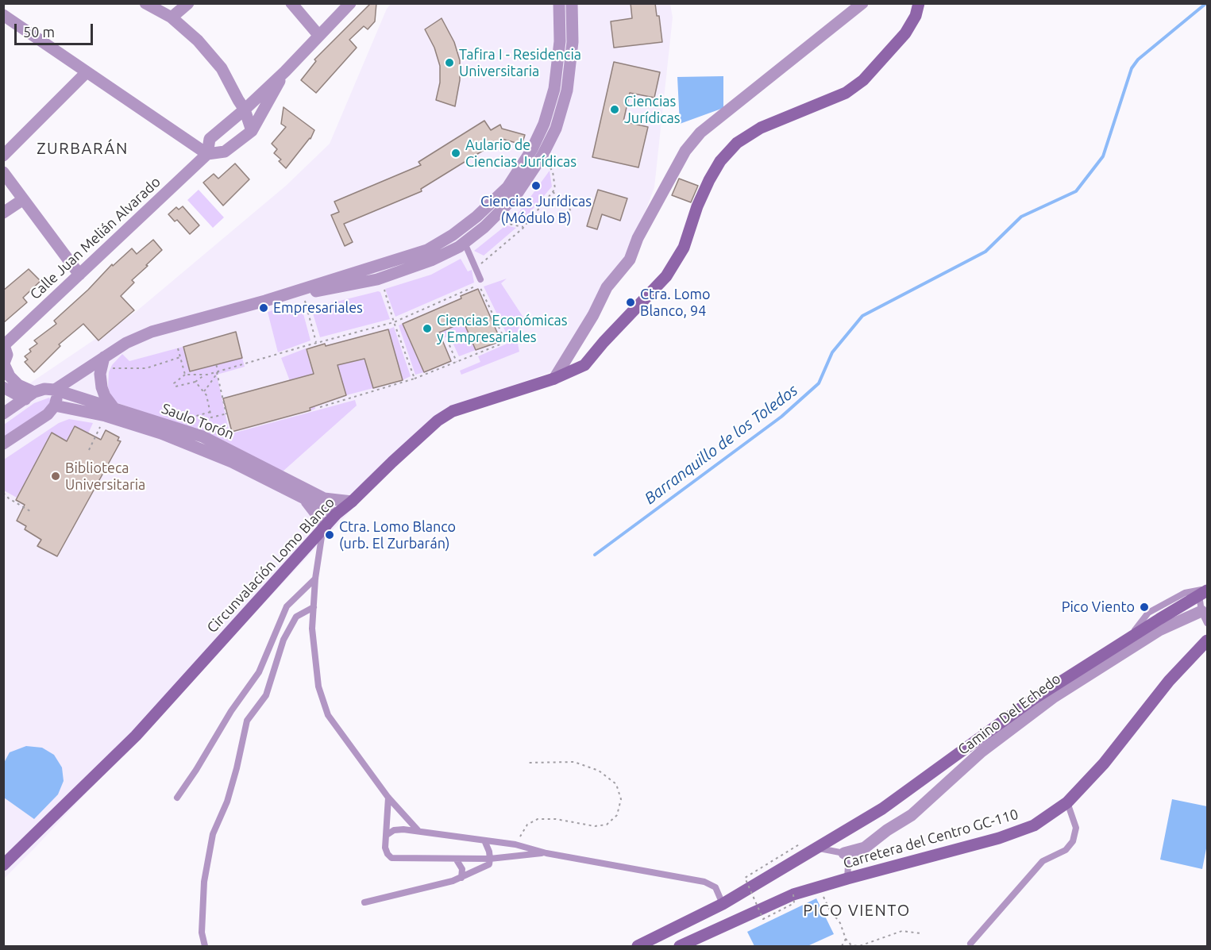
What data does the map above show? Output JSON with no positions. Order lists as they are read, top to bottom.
{
  "streets": {
    "main road": ["Circunvalación Lomo Blanco", "Carretera del Centro GC-110"],
    "street": ["Calle Juan Melián Alvarado", "Saulo Torón", "Camino Del Echedo"]
  },
  "crossings": [
    ["Saulo Torón", "Circunvalación Lomo Blanco"]
  ],
  "districts": ["ZURBARÁN", "PICO VIENTO"],
  "water": ["Barranquillo de los Toledos"],
  "places": [
    "Tafira I - Residencia Universitaria",
    "Ciencias Jurídicas",
    "Aulario de Ciencias Jurídicas",
    "Ciencias Jurídicas (Módulo B)",
    "Ctra. Lomo Blanco, 94",
    "Empresariales",
    "Ciencias Económicas y Empresariales",
    "Biblioteca Universitaria",
    "Ctra. Lomo Blanco (urb. El Zurbarán)",
    "Pico Viento"
  ],
  "scale_bar": "50 m"
}
